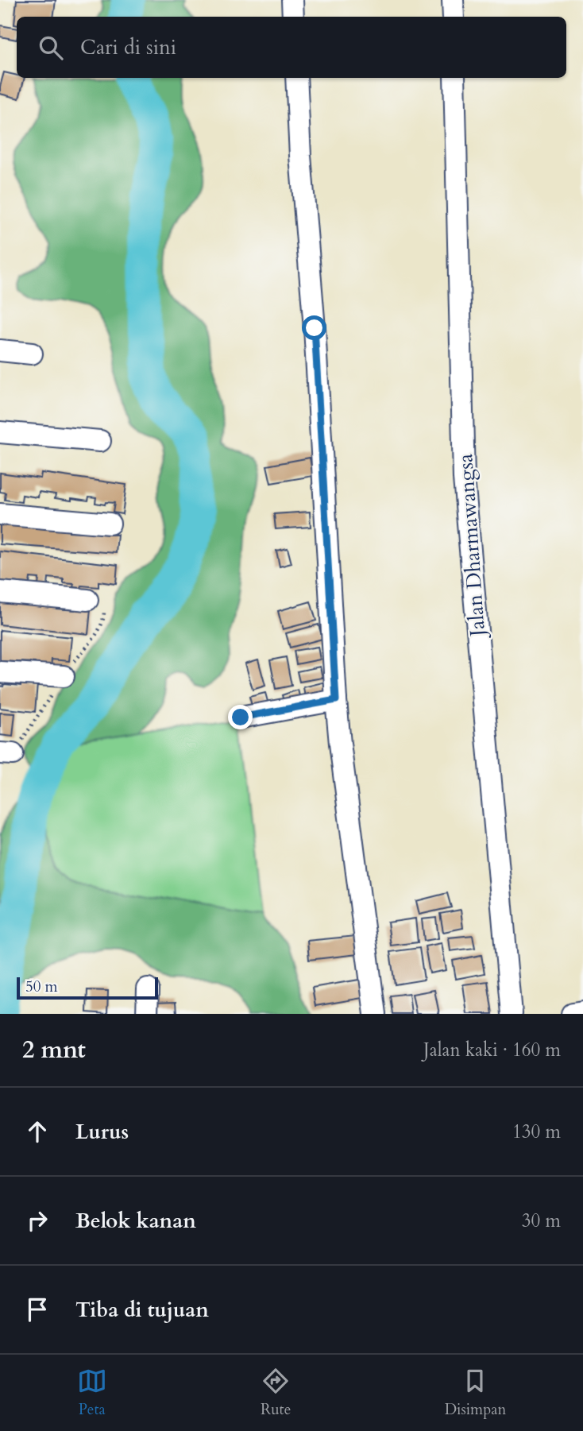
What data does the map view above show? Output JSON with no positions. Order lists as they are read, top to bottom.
{
  "streets": {
    "street": ["Jalan Dharmawangsa"]
  },
  "scale_bar": "50 m",
  "page": {
    "search": "Cari di sini",
    "scale": "50 m",
    "heading": ["2 mnt", "Jalan kaki · 160 m"],
    "list": [
      ["Lurus", "130 m"],
      ["Belok kanan", "30 m"],
      "Tiba di tujuan"
    ],
    "nav": ["Peta", "Rute", "Disimpan"]
  }
}
